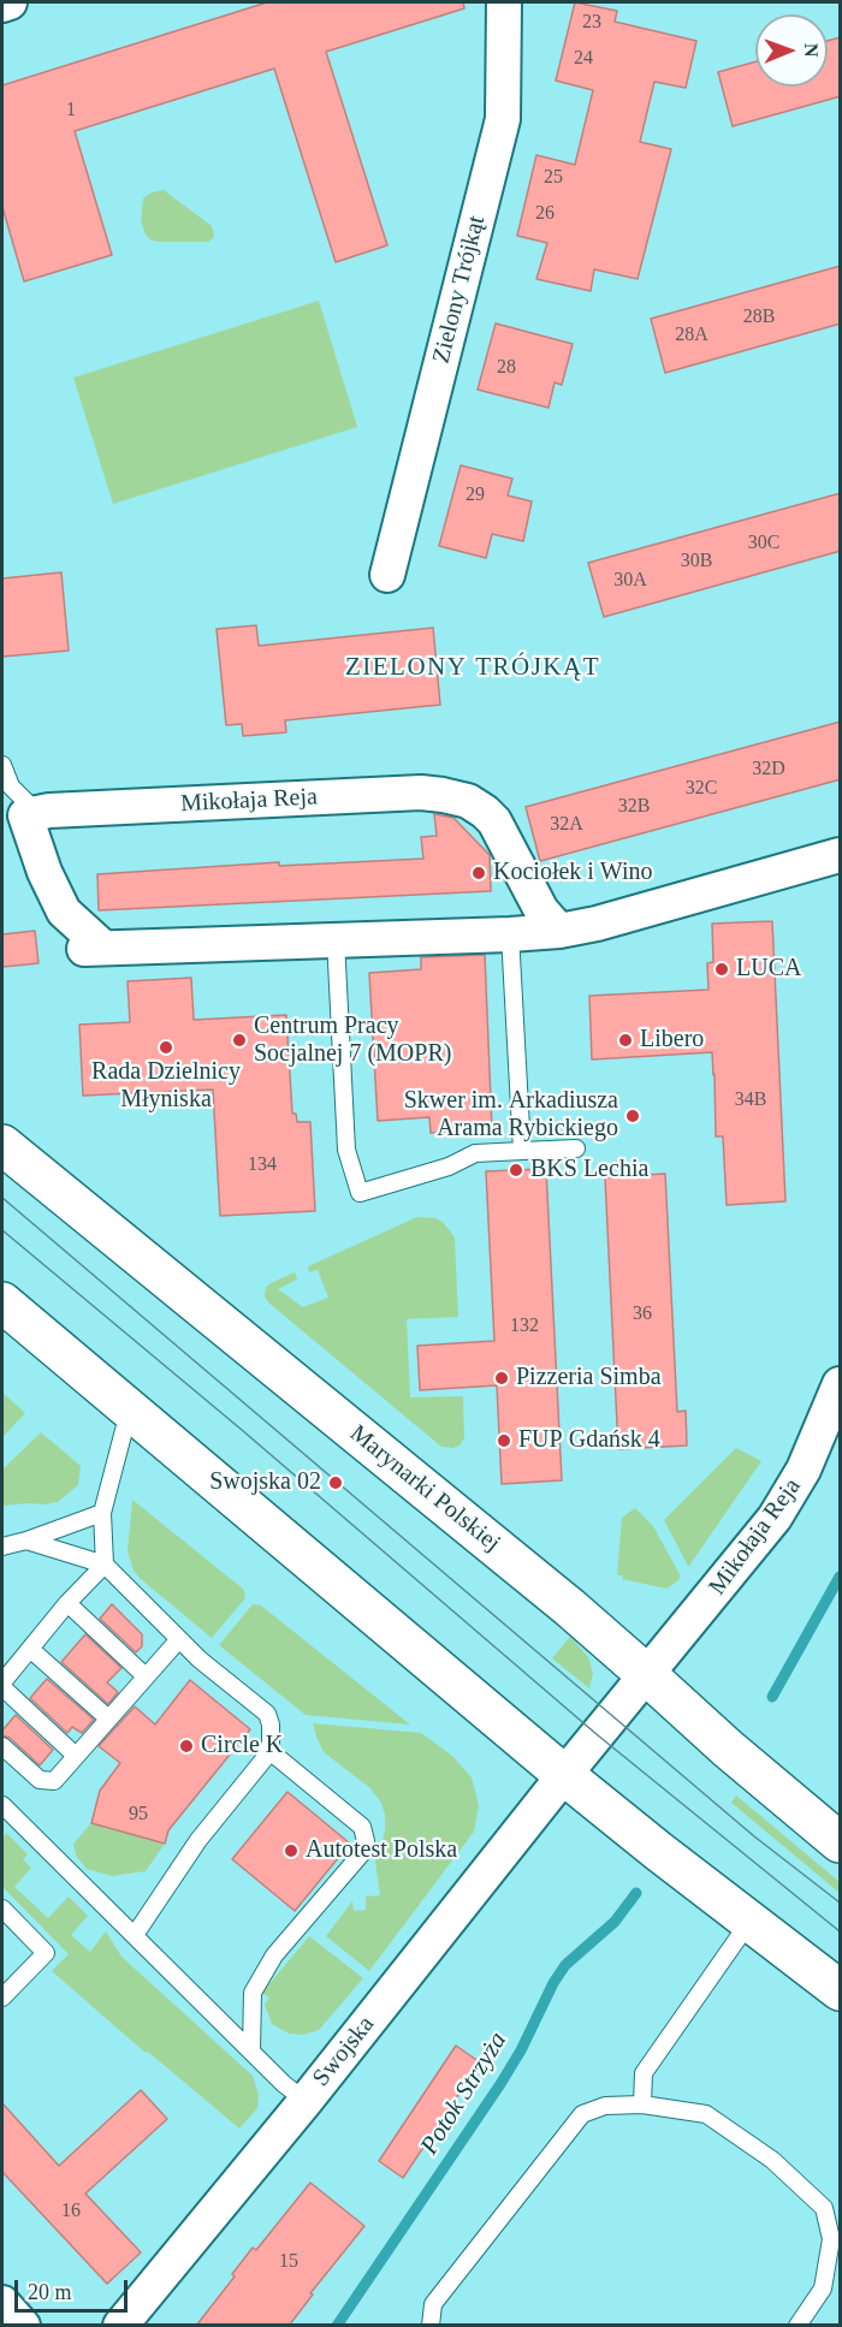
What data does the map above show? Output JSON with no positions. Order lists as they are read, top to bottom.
{
  "streets": {
    "main road": ["Marynarki Polskiej"],
    "street": ["Zielony Trójkąt", "Mikołaja Reja", "Swojska"]
  },
  "crossings": [
    ["Mikołaja Reja", "Marynarki Polskiej"],
    ["Mikołaja Reja", "Swojska"]
  ],
  "districts": ["ZIELONY TRÓJKĄT"],
  "water": ["Potok Strzyża"],
  "places": [
    "Kociołek i Wino",
    "LUCA",
    "Centrum Pracy Socjalnej 7 (MOPR)",
    "Libero",
    "Rada Dzielnicy Młyniska",
    "Skwer im. Arkadiusza Arama Rybickiego",
    "BKS Lechia",
    "Pizzeria Simba",
    "FUP Gdańsk 4",
    "Swojska 02",
    "Circle K",
    "Autotest Polska"
  ],
  "house_numbers": [
    "23",
    "24",
    "1",
    "25",
    "26",
    "28B",
    "28A",
    "28",
    "29",
    "30C",
    "30B",
    "30A",
    "32D",
    "32C",
    "32B",
    "32A",
    "34B",
    "134",
    "36",
    "132",
    "95",
    "16",
    "15"
  ],
  "scale_bar": "20 m",
  "north": "right"
}
